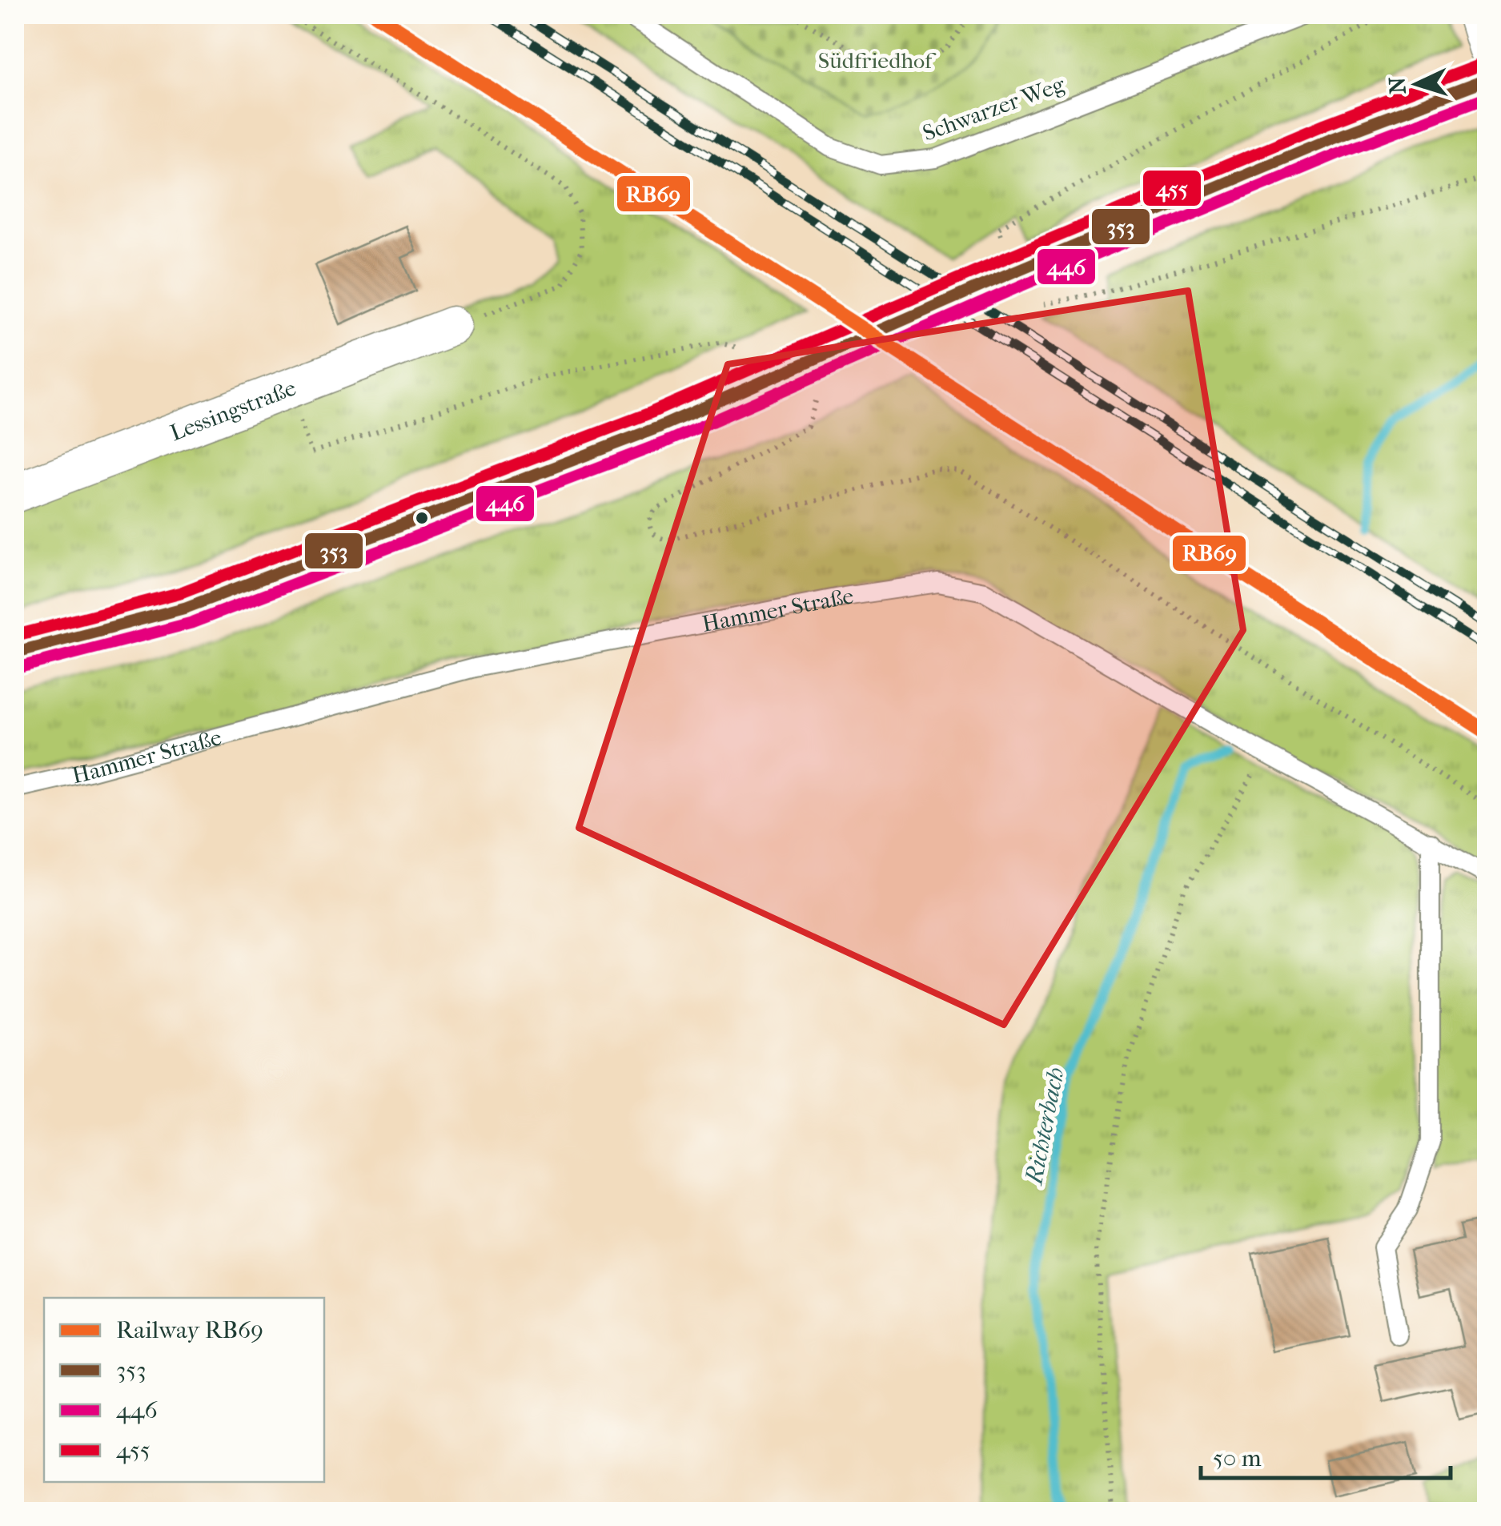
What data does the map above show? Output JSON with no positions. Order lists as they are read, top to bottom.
{
  "streets": {
    "street": ["Lessingstraße"],
    "lane": ["Schwarzer Weg", "Hammer Straße"]
  },
  "water": ["Richterbach"],
  "parks": ["Südfriedhof"],
  "lines": [
    "rail line RB69",
    "transit line 455",
    "transit line 353",
    "transit line 446"
  ],
  "legend": [
    "Railway RB69",
    "353",
    "446",
    "455"
  ],
  "scale_bar": "50 m",
  "north": "left"
}
